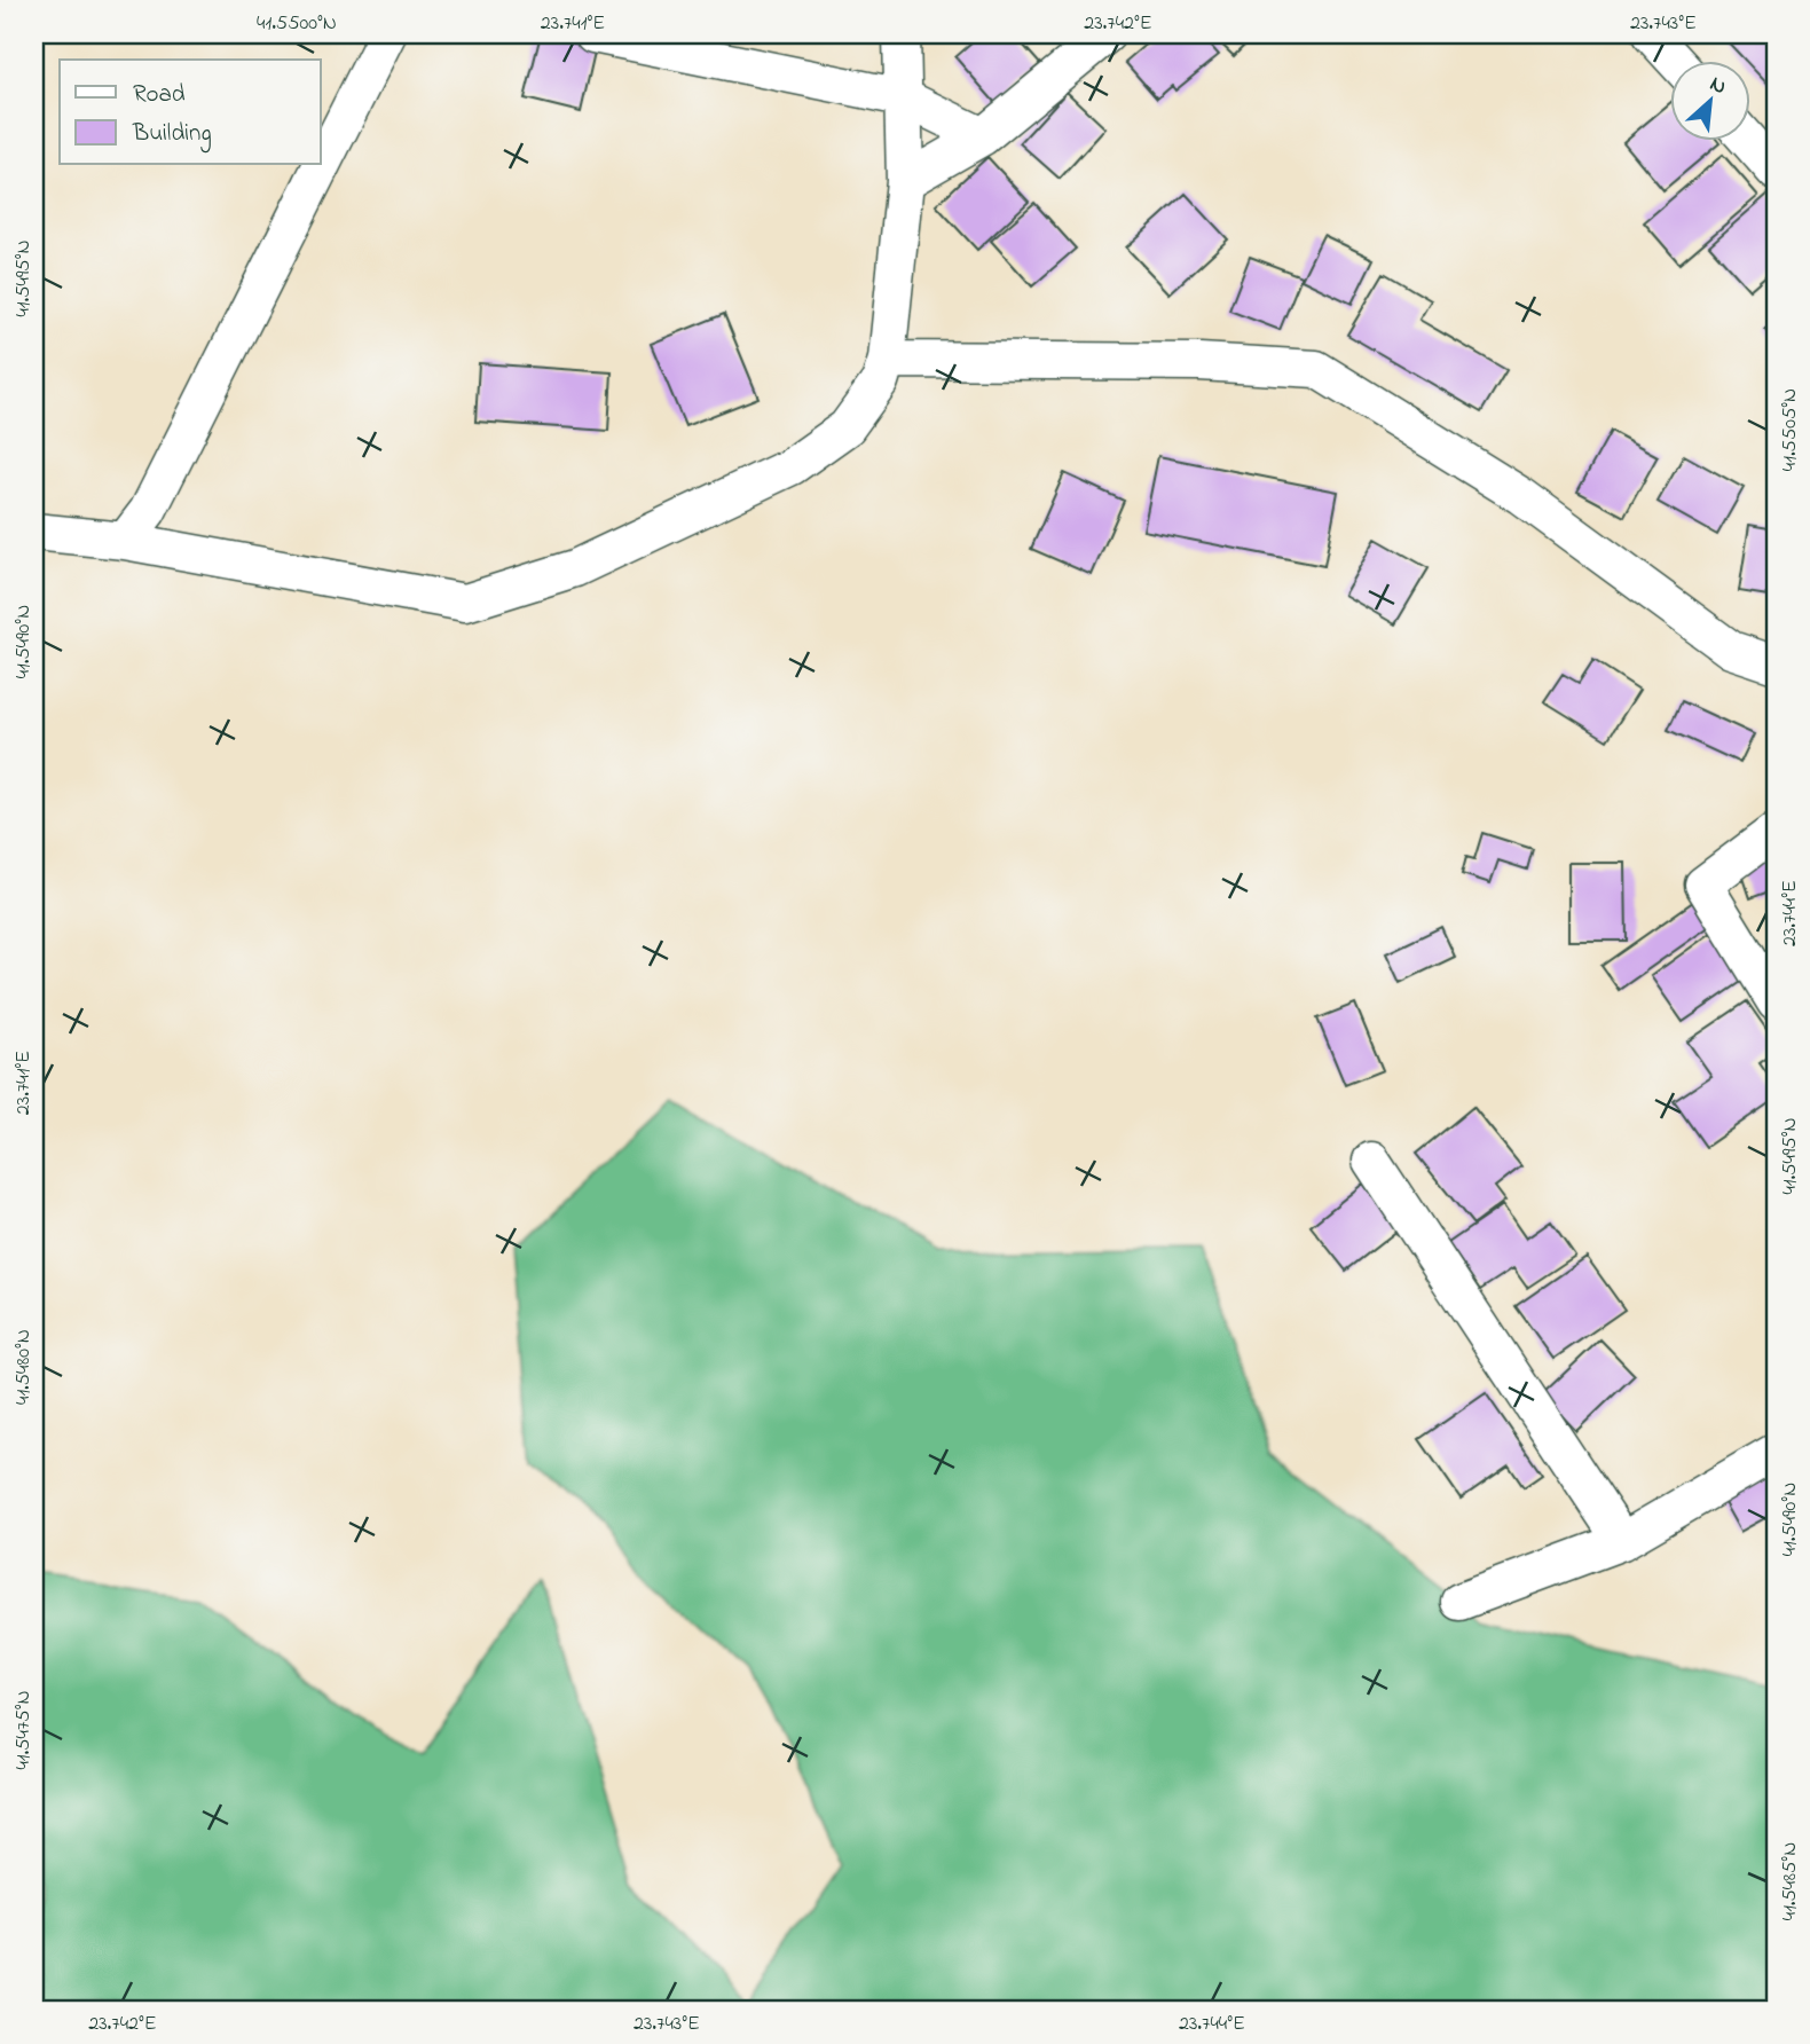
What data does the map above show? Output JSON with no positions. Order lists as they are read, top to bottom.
{
  "legend": ["Road", "Building"],
  "north": "top right",
  "coordinates": [
    "41.5500°N",
    "23.741°E",
    "23.742°E",
    "23.743°E",
    "41.5495°N",
    "41.5505°N",
    "41.5490°N",
    "23.744°E",
    "41.5480°N",
    "41.5475°N",
    "41.5485°N"
  ]
}
